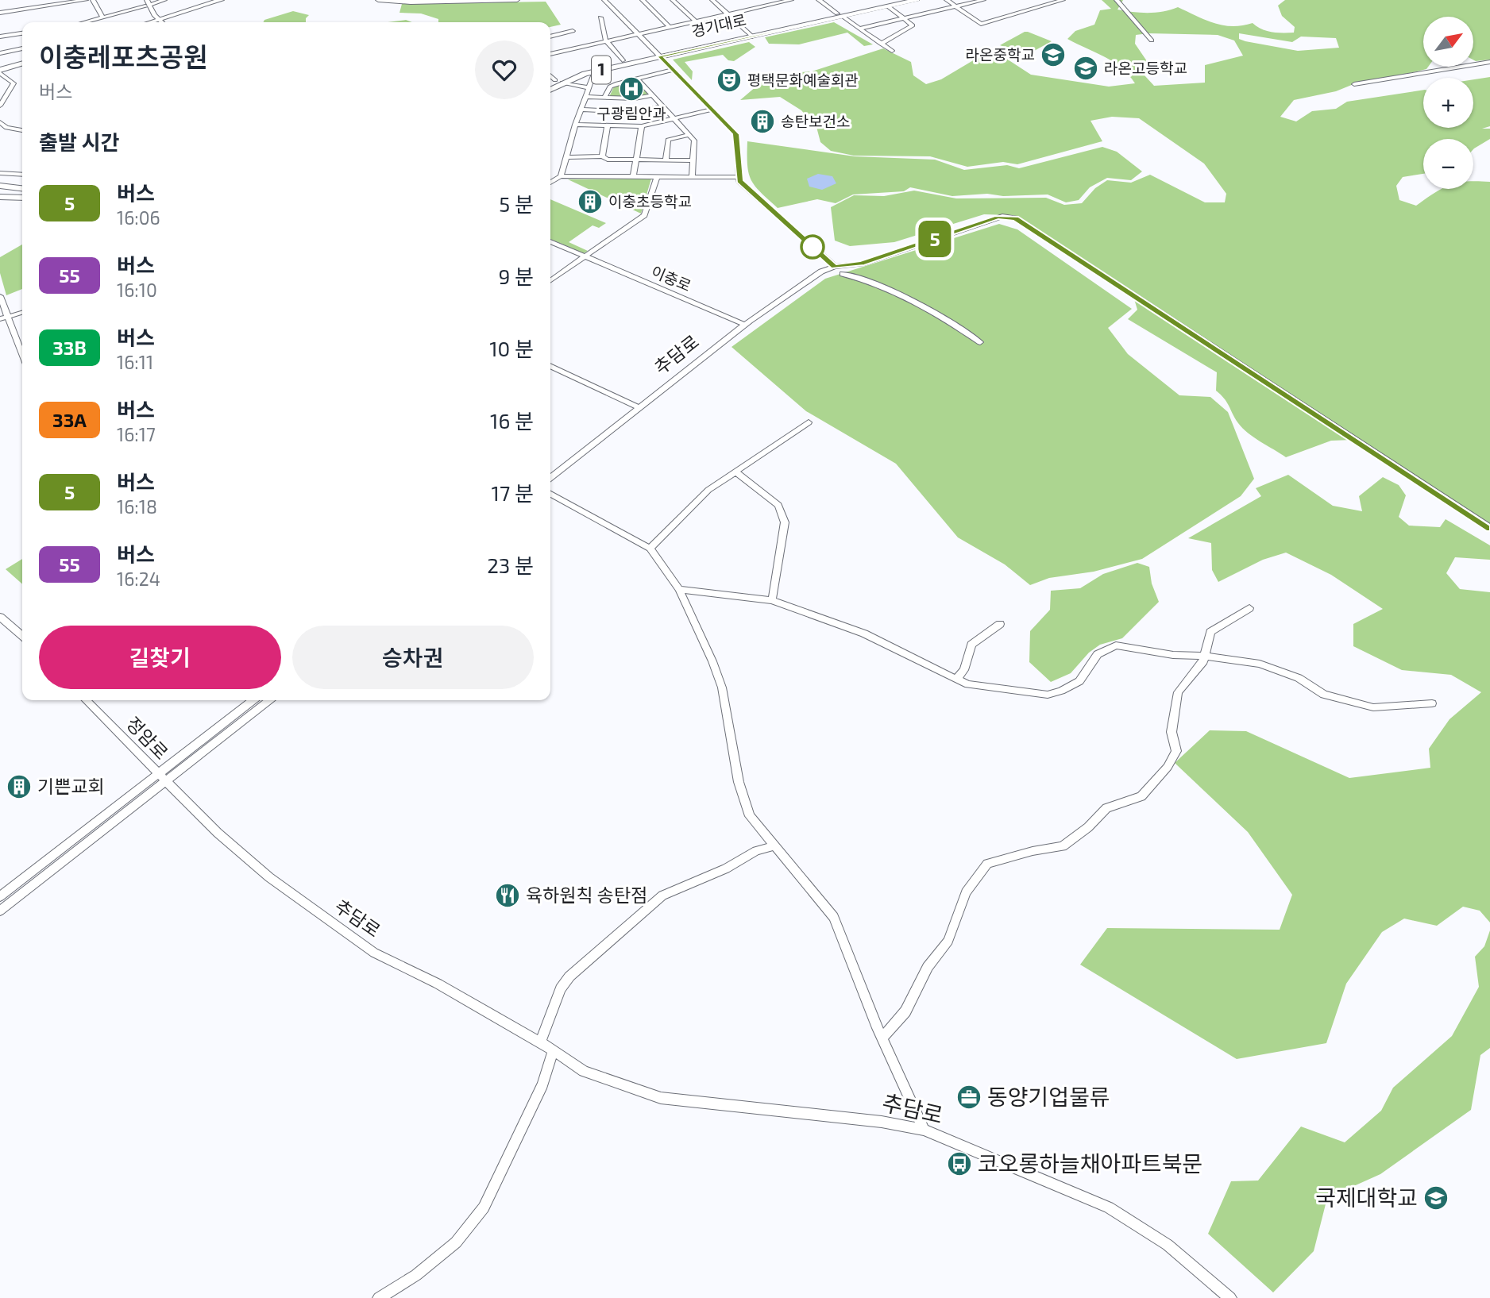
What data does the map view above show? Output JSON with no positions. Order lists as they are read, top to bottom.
{
  "streets": {
    "main road": ["경기대로", "1"],
    "street": ["이충로", "추담로", "정암로"]
  },
  "crossings": [
    ["이충로", "추담로"],
    ["추담로", "정암로"]
  ],
  "places": {
    "school or university": ["라온중학교", "라온고등학교", "국제대학교"],
    "theatre": ["평택문화예술회관"],
    "hospital": ["구광림안과"],
    "building": ["송탄보건소", "이충초등학교", "기쁜교회"],
    "restaurant": ["육하원칙 송탄점"],
    "office": ["동양기업물류"],
    "bus stop": ["코오롱하늘채아파트북문"]
  },
  "lines": ["bus line 5"],
  "north": "top right",
  "page": {
    "on_map": "5",
    "map_buttons": ["+", "−"],
    "heading": [
      ["이충레포츠공원", "버스"],
      "출발 시간"
    ],
    "list": [
      {
        "mark": "5",
        "name": "버스",
        "note": "16:06",
        "value": "5 분"
      },
      {
        "mark": "55",
        "name": "버스",
        "note": "16:10",
        "value": "9 분"
      },
      {
        "mark": "33B",
        "name": "버스",
        "note": "16:11",
        "value": "10 분"
      },
      {
        "mark": "33A",
        "name": "버스",
        "note": "16:17",
        "value": "16 분"
      },
      {
        "mark": "5",
        "name": "버스",
        "note": "16:18",
        "value": "17 분"
      },
      {
        "mark": "55",
        "name": "버스",
        "note": "16:24",
        "value": "23 분"
      }
    ],
    "buttons": ["길찾기", "승차권"]
  }
}
